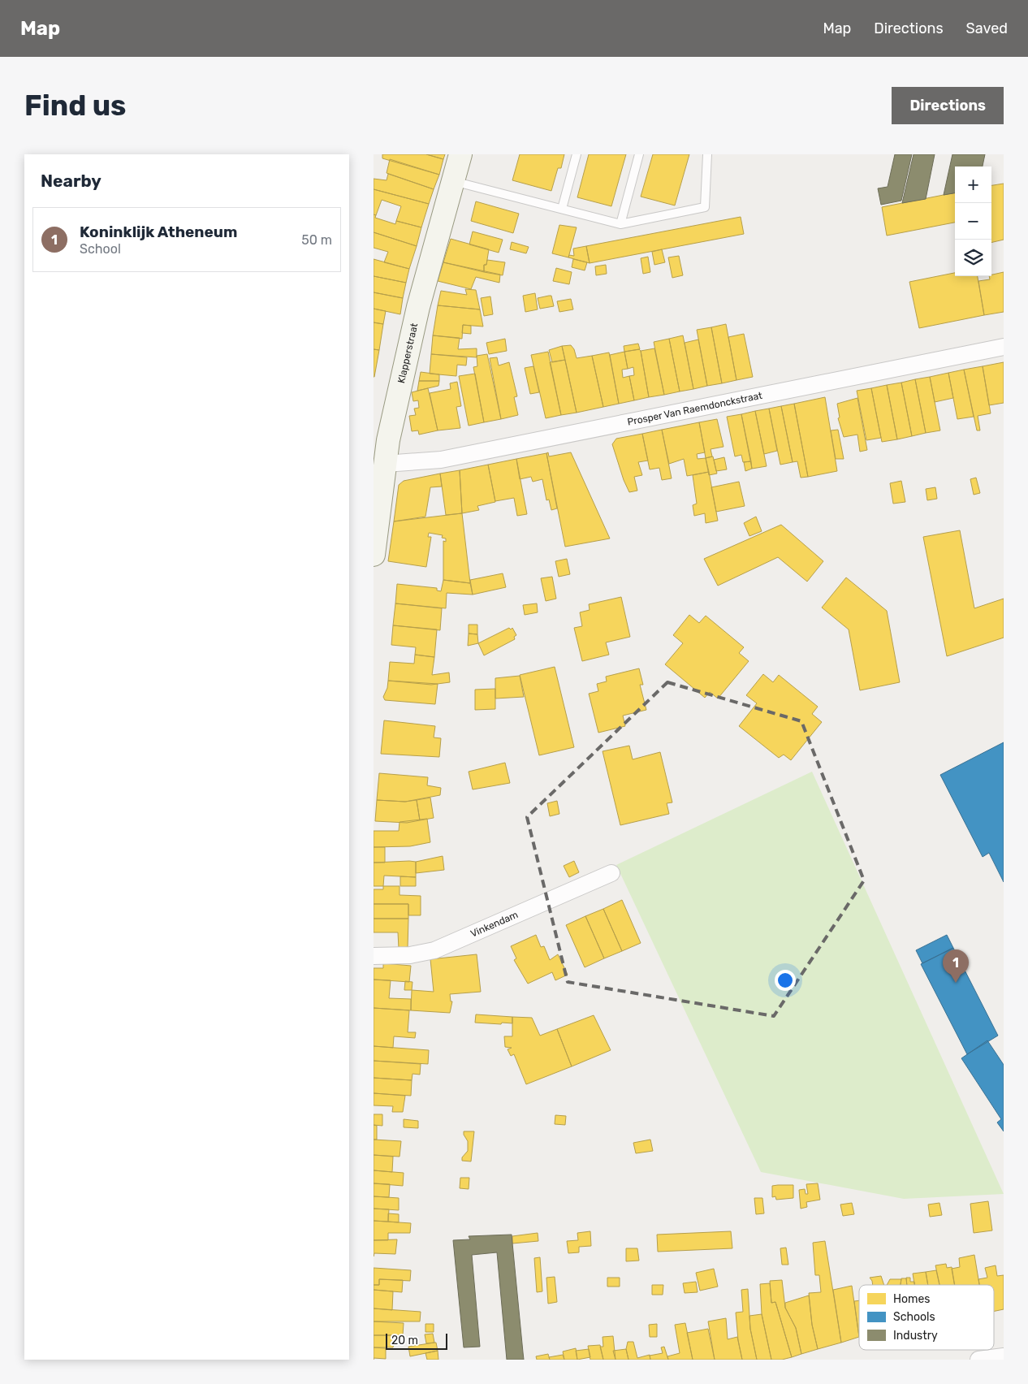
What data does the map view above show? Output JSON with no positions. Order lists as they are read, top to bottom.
{
  "streets": {
    "street": ["Klapperstraat", "Prosper Van Raemdonckstraat", "Vinkendam"]
  },
  "crossings": [
    ["Klapperstraat", "Prosper Van Raemdonckstraat"]
  ],
  "legend": ["Homes", "Schools", "Industry"],
  "scale_bar": "20 m",
  "page": {
    "header": "Map",
    "nav": ["Map", "Directions", "Saved"],
    "buttons": "Directions",
    "title": "Find us",
    "heading": "Nearby",
    "map_buttons": ["+", "−"],
    "list": [
      {
        "mark": "1",
        "name": "Koninklijk Atheneum",
        "note": "School",
        "value": "50 m"
      }
    ],
    "pins": "1",
    "scale": "20 m"
  }
}
